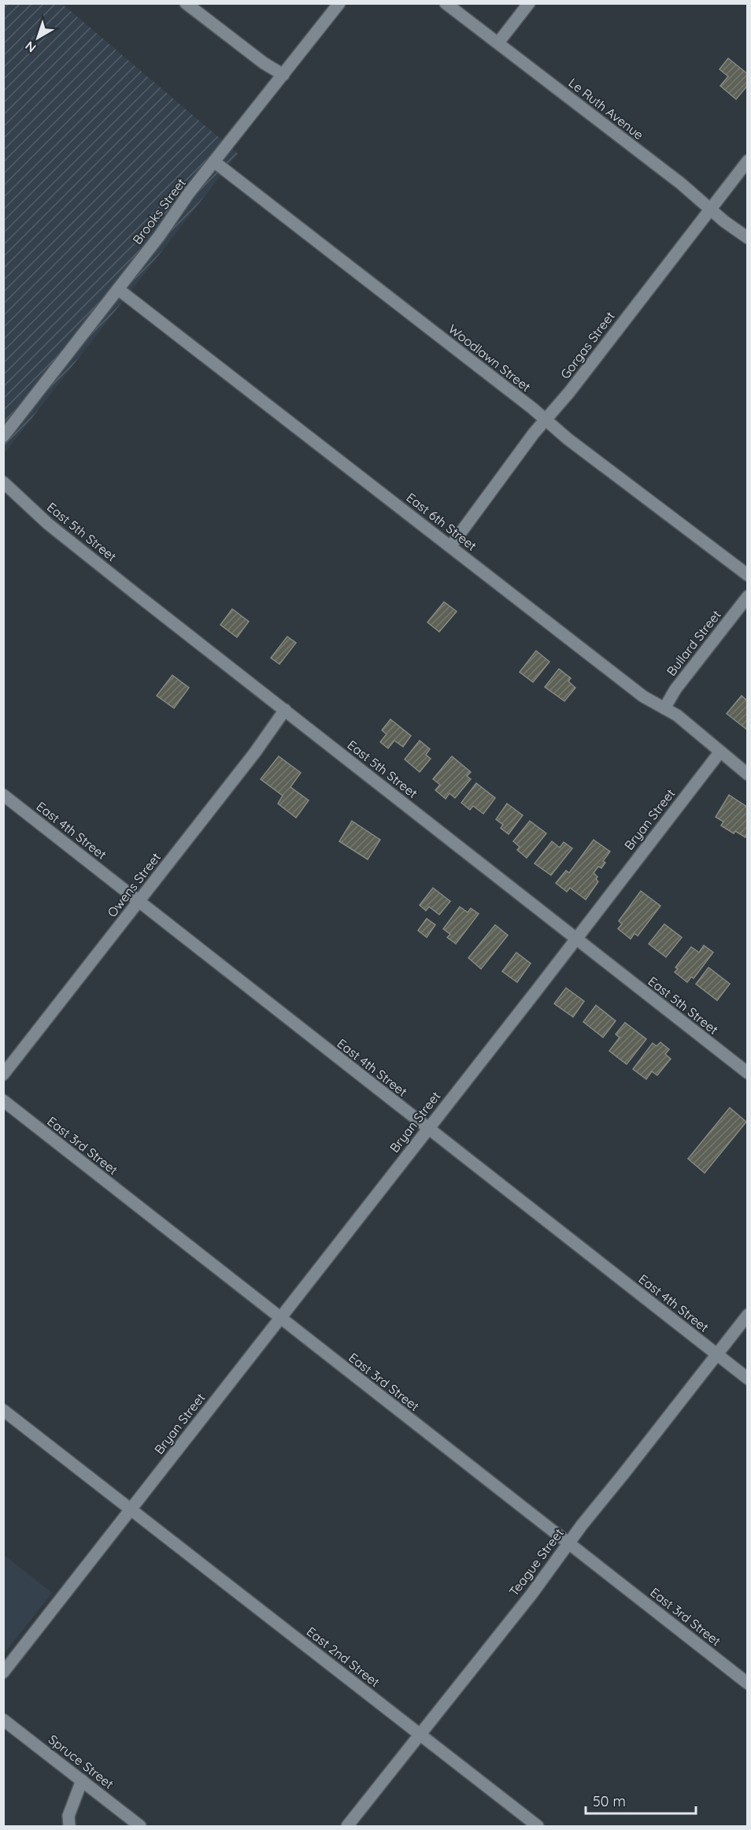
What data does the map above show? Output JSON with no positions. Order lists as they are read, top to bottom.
{
  "streets": {
    "street": [
      "Le Ruth Avenue",
      "Brooks Street",
      "Gorgas Street",
      "Woodlawn Street",
      "East 6th Street",
      "East 5th Street",
      "Bullard Street",
      "Bryan Street",
      "East 4th Street",
      "Owens Street",
      "East 3rd Street",
      "Teague Street",
      "East 2nd Street",
      "Spruce Street"
    ]
  },
  "crossings": [
    ["Le Ruth Avenue", "Gorgas Street"],
    ["Brooks Street", "Woodlawn Street"],
    ["Brooks Street", "East 6th Street"],
    ["Gorgas Street", "Woodlawn Street"],
    ["Gorgas Street", "East 6th Street"],
    ["East 6th Street", "Bullard Street"],
    ["East 6th Street", "Bryan Street"],
    ["East 5th Street", "Bryan Street"],
    ["East 5th Street", "Owens Street"],
    ["Bryan Street", "East 4th Street"],
    ["Bryan Street", "East 3rd Street"],
    ["Bryan Street", "East 2nd Street"],
    ["East 4th Street", "Owens Street"],
    ["East 4th Street", "Teague Street"],
    ["East 3rd Street", "Teague Street"],
    ["Teague Street", "East 2nd Street"]
  ],
  "scale_bar": "50 m",
  "north": "bottom left"
}
